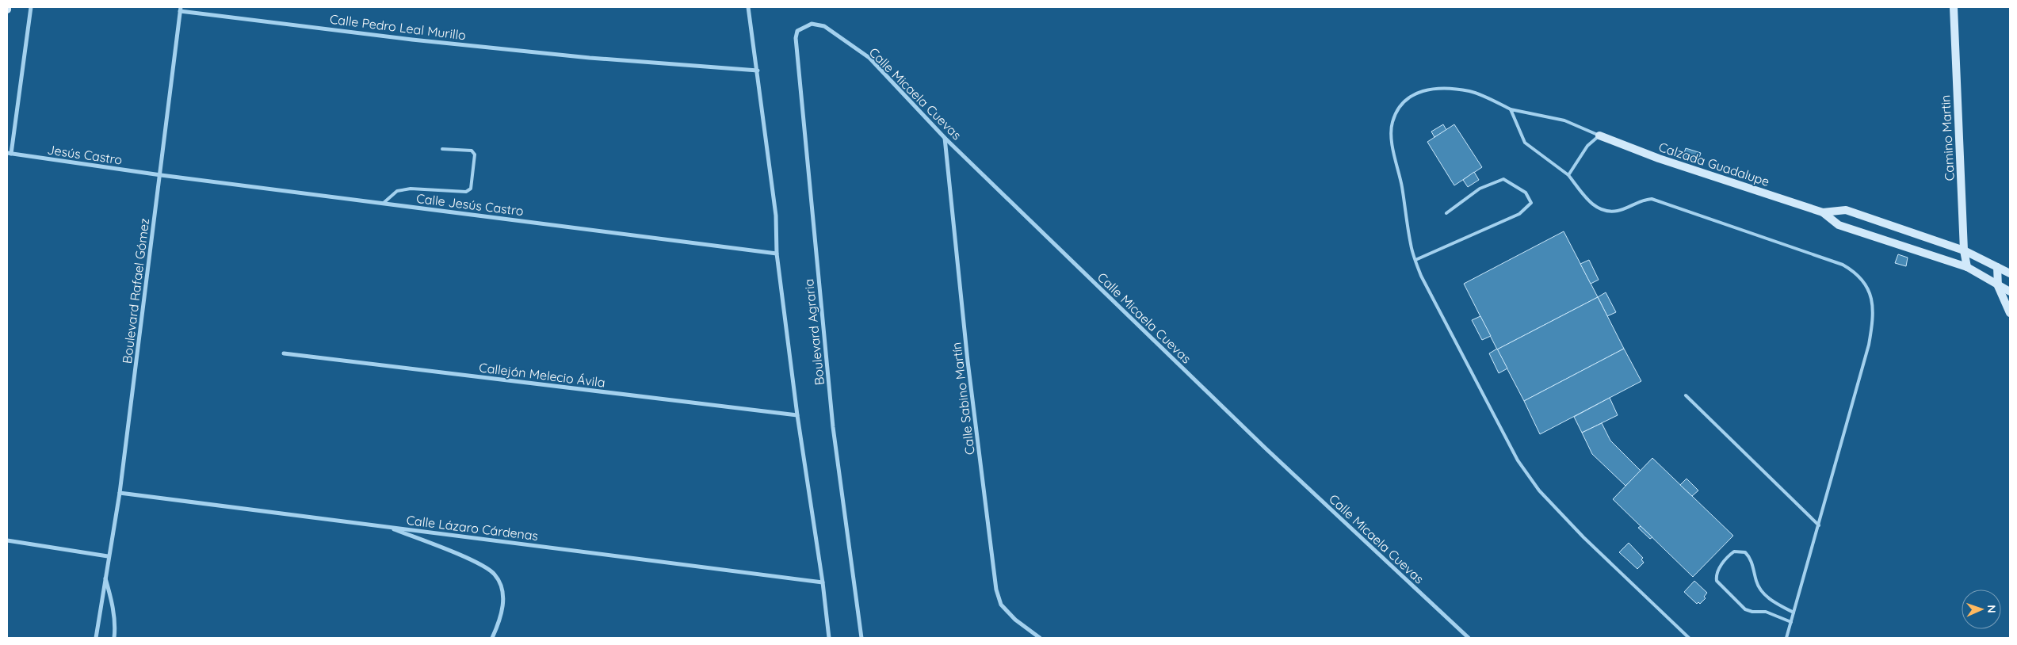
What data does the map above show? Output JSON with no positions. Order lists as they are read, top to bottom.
{
  "streets": {
    "street": [
      "Calle Pedro Leal Murillo",
      "Calle Micaela Cuevas",
      "Camino Martin",
      "Jesús Castro",
      "Calzada Guadalupe",
      "Calle Jesús Castro",
      "Boulevard Rafael Gómez",
      "Boulevard Agraria",
      "Callejón Melecio Ávila",
      "Calle Sabino Martín",
      "Calle Lázaro Cárdenas"
    ]
  },
  "crossings": [
    ["Calle Pedro Leal Murillo", "Boulevard Rafael Gómez"],
    ["Calle Micaela Cuevas", "Boulevard Agraria"],
    ["Calle Micaela Cuevas", "Calle Sabino Martín"],
    ["Camino Martin", "Calzada Guadalupe"],
    ["Jesús Castro", "Calle Jesús Castro"],
    ["Jesús Castro", "Boulevard Rafael Gómez"],
    ["Calle Jesús Castro", "Boulevard Rafael Gómez"],
    ["Boulevard Rafael Gómez", "Calle Lázaro Cárdenas"]
  ],
  "north": "right"
}
